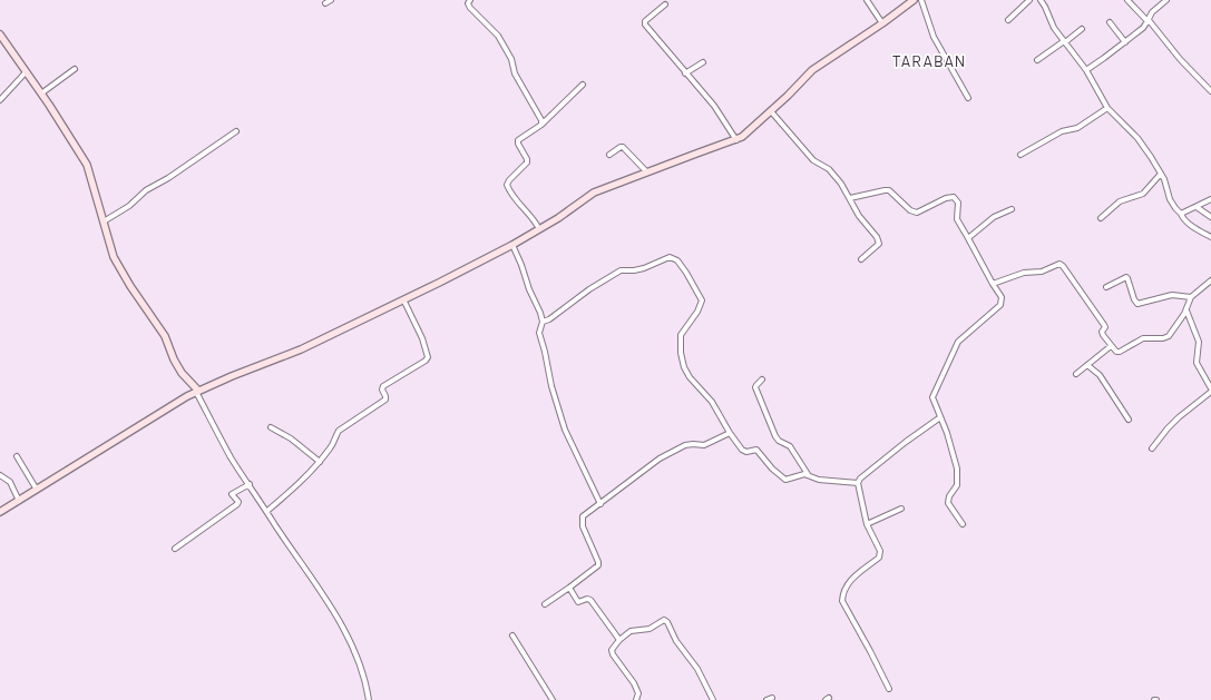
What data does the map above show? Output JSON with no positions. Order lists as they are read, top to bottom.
{
  "districts": ["TARABAN"]
}
